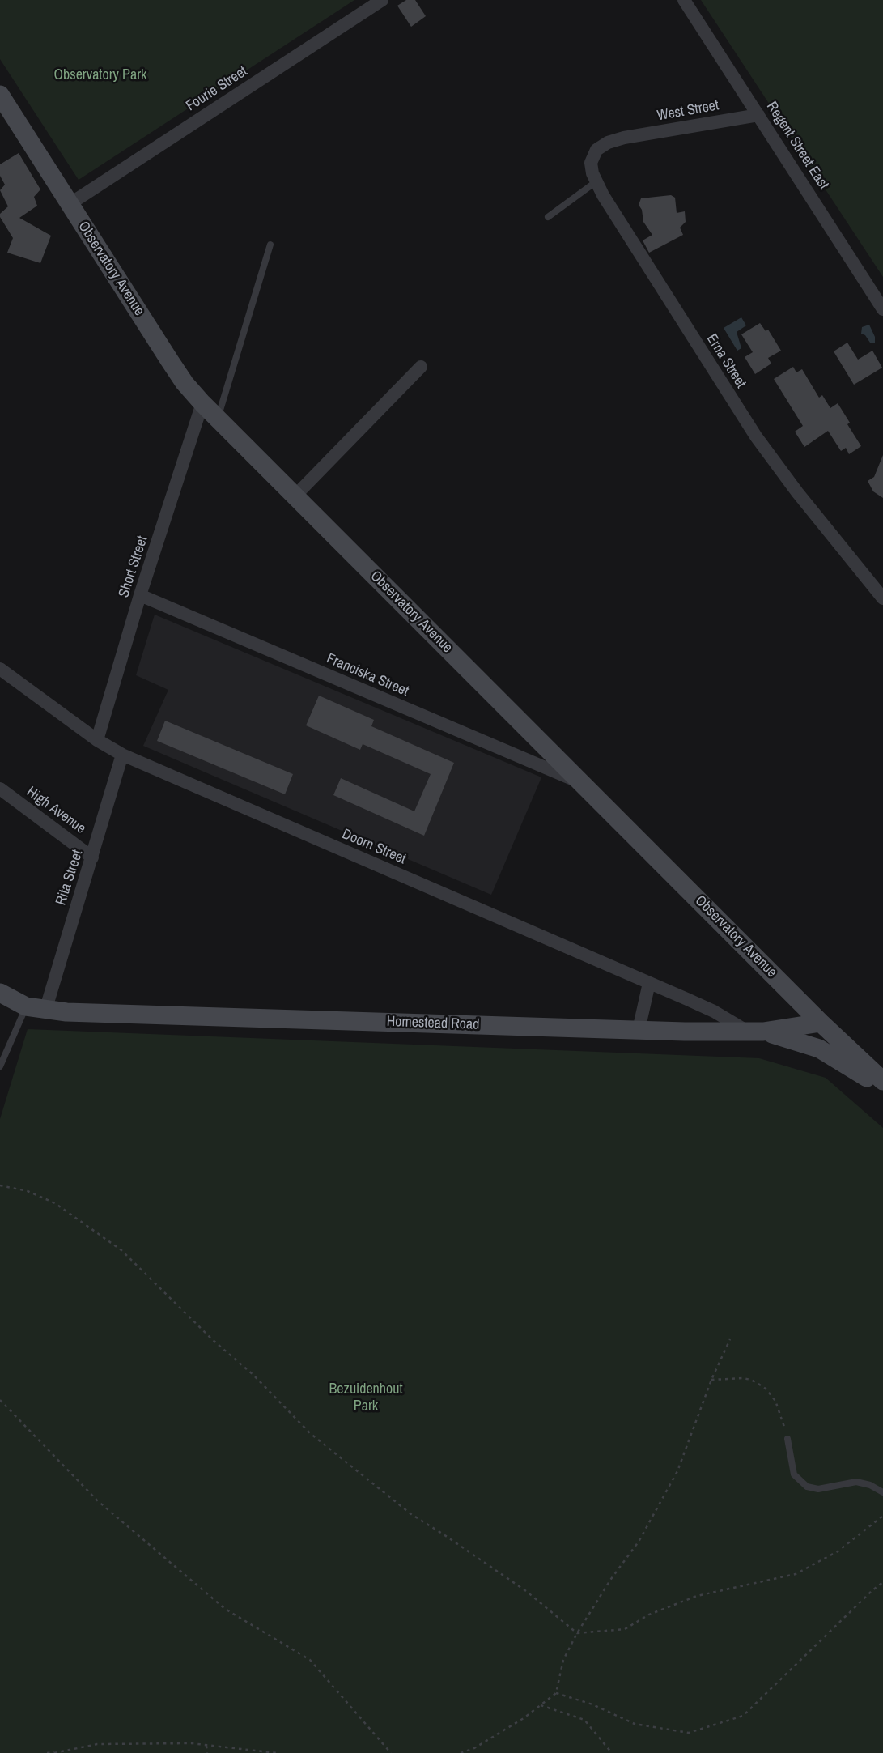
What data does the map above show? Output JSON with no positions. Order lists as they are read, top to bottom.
{
  "streets": {
    "main road": ["Observatory Avenue", "Homestead Road"],
    "street": [
      "Fourie Street",
      "West Street",
      "Regent Street East",
      "Erna Street",
      "Short Street",
      "Franciska Street",
      "High Avenue",
      "Doorn Street",
      "Rita Street"
    ]
  },
  "crossings": [
    ["Fourie Street", "Observatory Avenue"],
    ["West Street", "Regent Street East"],
    ["West Street", "Erna Street"],
    ["Observatory Avenue", "Short Street"],
    ["Observatory Avenue", "Franciska Street"],
    ["Observatory Avenue", "Homestead Road"],
    ["Short Street", "Franciska Street"],
    ["Short Street", "Doorn Street"],
    ["High Avenue", "Rita Street"],
    ["Doorn Street", "Rita Street"],
    ["Doorn Street", "Homestead Road"],
    ["Rita Street", "Homestead Road"]
  ],
  "parks": ["Observatory Park", "Bezuidenhout Park"]
}
